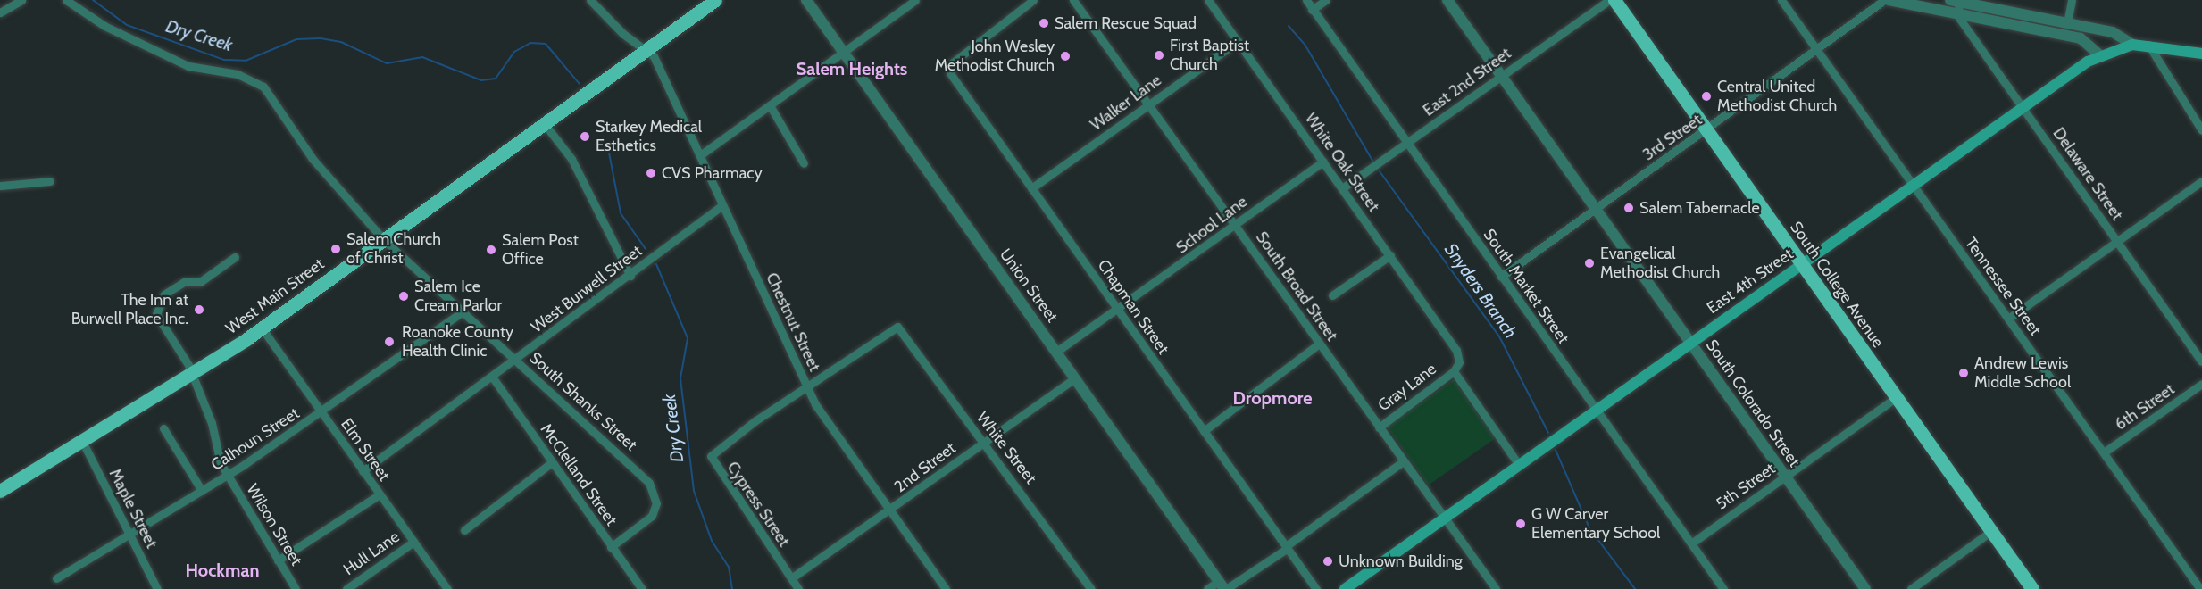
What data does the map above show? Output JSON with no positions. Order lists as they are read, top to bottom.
{
  "streets": {
    "main road": ["East 4th Street", "South College Avenue", "West Main Street"],
    "street": [
      "East 2nd Street",
      "Walker Lane",
      "3rd Street",
      "White Oak Street",
      "Delaware Street",
      "School Lane",
      "Union Street",
      "South Broad Street",
      "South Market Street",
      "Tennessee Street",
      "West Burwell Street",
      "Chapman Street",
      "Chestnut Street",
      "Gray Lane",
      "South Shanks Street",
      "South Colorado Street",
      "6th Street",
      "Calhoun Street",
      "White Street",
      "Elm Street",
      "2nd Street",
      "McClelland Street",
      "5th Street",
      "Cypress Street",
      "Maple Street",
      "Wilson Street",
      "Hull Lane"
    ]
  },
  "crossings": [
    ["East 2nd Street", "White Oak Street"],
    ["East 2nd Street", "South Market Street"],
    ["East 2nd Street", "South Colorado Street"],
    ["Walker Lane", "White Oak Street"],
    ["Walker Lane", "South Broad Street"],
    ["Walker Lane", "Chapman Street"],
    ["3rd Street", "South College Avenue"],
    ["3rd Street", "South Market Street"],
    ["3rd Street", "Tennessee Street"],
    ["3rd Street", "South Colorado Street"],
    ["White Oak Street", "School Lane"],
    ["White Oak Street", "Gray Lane"],
    ["Delaware Street", "East 4th Street"],
    ["School Lane", "Union Street"],
    ["School Lane", "South Broad Street"],
    ["School Lane", "Chapman Street"],
    ["East 4th Street", "South College Avenue"],
    ["East 4th Street", "South Broad Street"],
    ["East 4th Street", "South Market Street"],
    ["East 4th Street", "Tennessee Street"],
    ["East 4th Street", "South Colorado Street"],
    ["South College Avenue", "5th Street"],
    ["Union Street", "2nd Street"],
    ["South Broad Street", "Gray Lane"],
    ["South Market Street", "5th Street"],
    ["Tennessee Street", "6th Street"],
    ["West Burwell Street", "Chestnut Street"],
    ["West Burwell Street", "South Shanks Street"],
    ["West Burwell Street", "Elm Street"],
    ["West Burwell Street", "McClelland Street"],
    ["West Main Street", "Chestnut Street"],
    ["West Main Street", "South Shanks Street"],
    ["West Main Street", "Elm Street"],
    ["West Main Street", "Maple Street"],
    ["West Main Street", "Wilson Street"],
    ["Chestnut Street", "White Street"],
    ["Chestnut Street", "2nd Street"],
    ["Chestnut Street", "Cypress Street"],
    ["South Shanks Street", "Calhoun Street"],
    ["South Shanks Street", "McClelland Street"],
    ["South Colorado Street", "5th Street"],
    ["Calhoun Street", "Elm Street"],
    ["Calhoun Street", "Maple Street"],
    ["Calhoun Street", "Wilson Street"],
    ["White Street", "2nd Street"],
    ["White Street", "Cypress Street"],
    ["Elm Street", "Hull Lane"],
    ["2nd Street", "Cypress Street"]
  ],
  "districts": ["Salem Heights", "Dropmore", "Hockman"],
  "water": ["Dry Creek", "Snyders Branch"],
  "places": [
    "Salem Rescue Squad",
    "First Baptist Church",
    "John Wesley Methodist Church",
    "Central United Methodist Church",
    "Starkey Medical Esthetics",
    "CVS Pharmacy",
    "Salem Tabernacle",
    "Salem Church of Christ",
    "Salem Post Office",
    "Evangelical Methodist Church",
    "Salem Ice Cream Parlor",
    "The Inn at Burwell Place Inc.",
    "Roanoke County Health Clinic",
    "Andrew Lewis Middle School",
    "G W Carver Elementary School",
    "Unknown Building"
  ]
}
